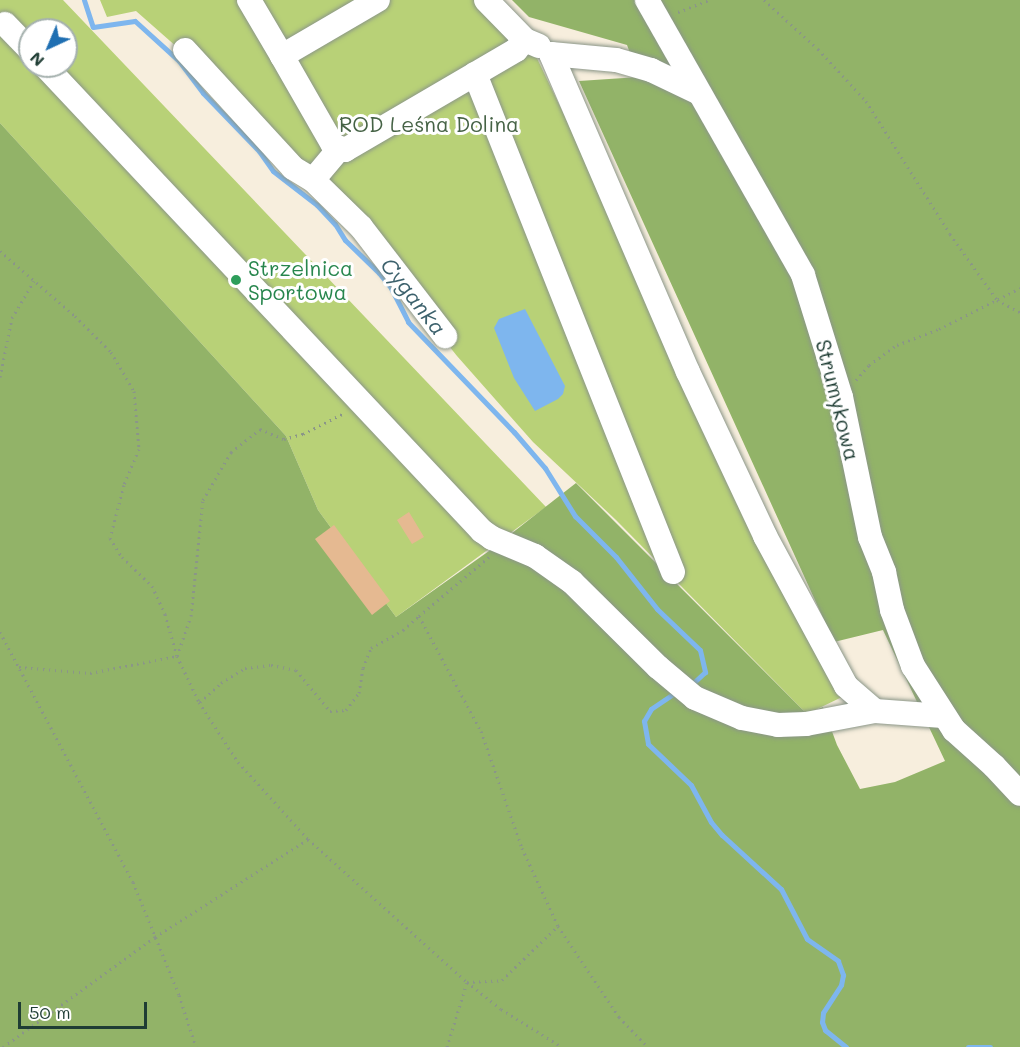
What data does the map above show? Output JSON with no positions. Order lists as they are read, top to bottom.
{
  "streets": {
    "street": ["Strumykowa"]
  },
  "water": ["Cyganka"],
  "parks": ["ROD Leśna Dolina"],
  "places": ["Strzelnica Sportowa"],
  "scale_bar": "50 m",
  "north": "bottom left"
}
